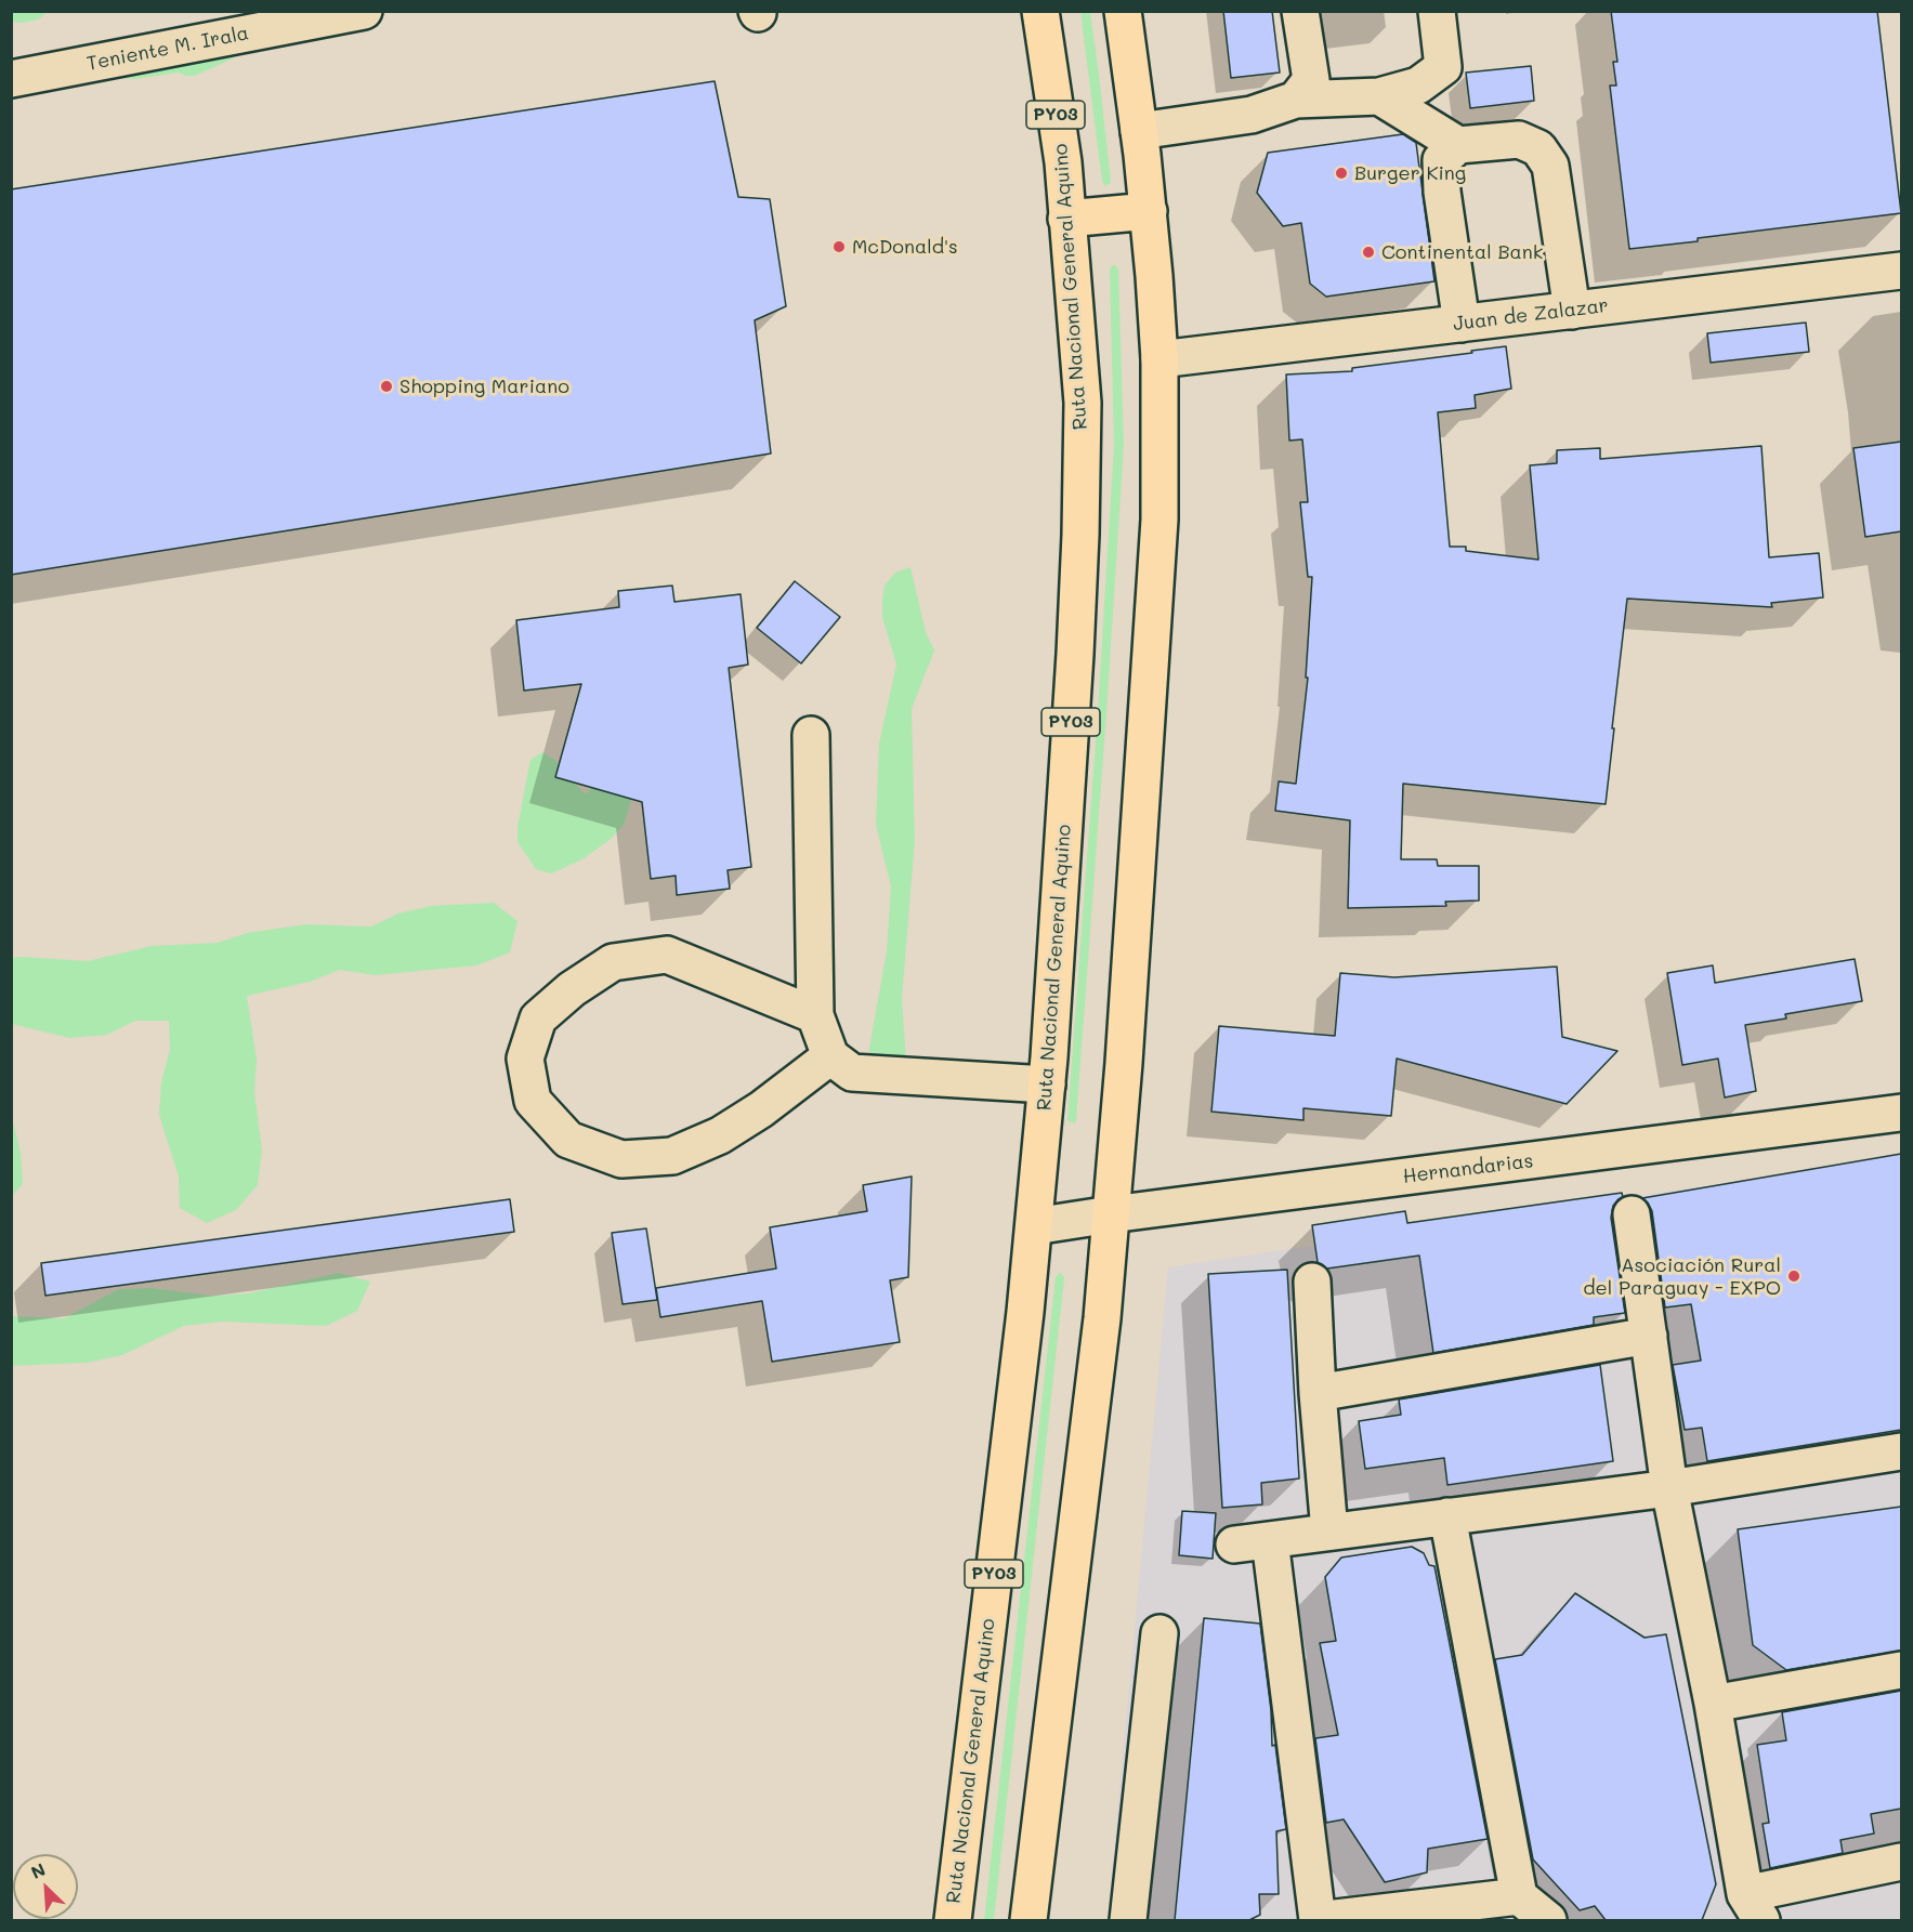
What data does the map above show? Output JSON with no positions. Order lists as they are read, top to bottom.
{
  "streets": {
    "highway": ["PY03", "Ruta Nacional General Aquino"],
    "street": ["Teniente M. Irala", "Juan de Zalazar", "Hernandarias"]
  },
  "crossings": [
    ["Ruta Nacional General Aquino", "Hernandarias"]
  ],
  "places": [
    "Burger King",
    "McDonald's",
    "Continental Bank",
    "Shopping Mariano",
    "Asociación Rural del Paraguay - EXPO"
  ],
  "north": "top left"
}
